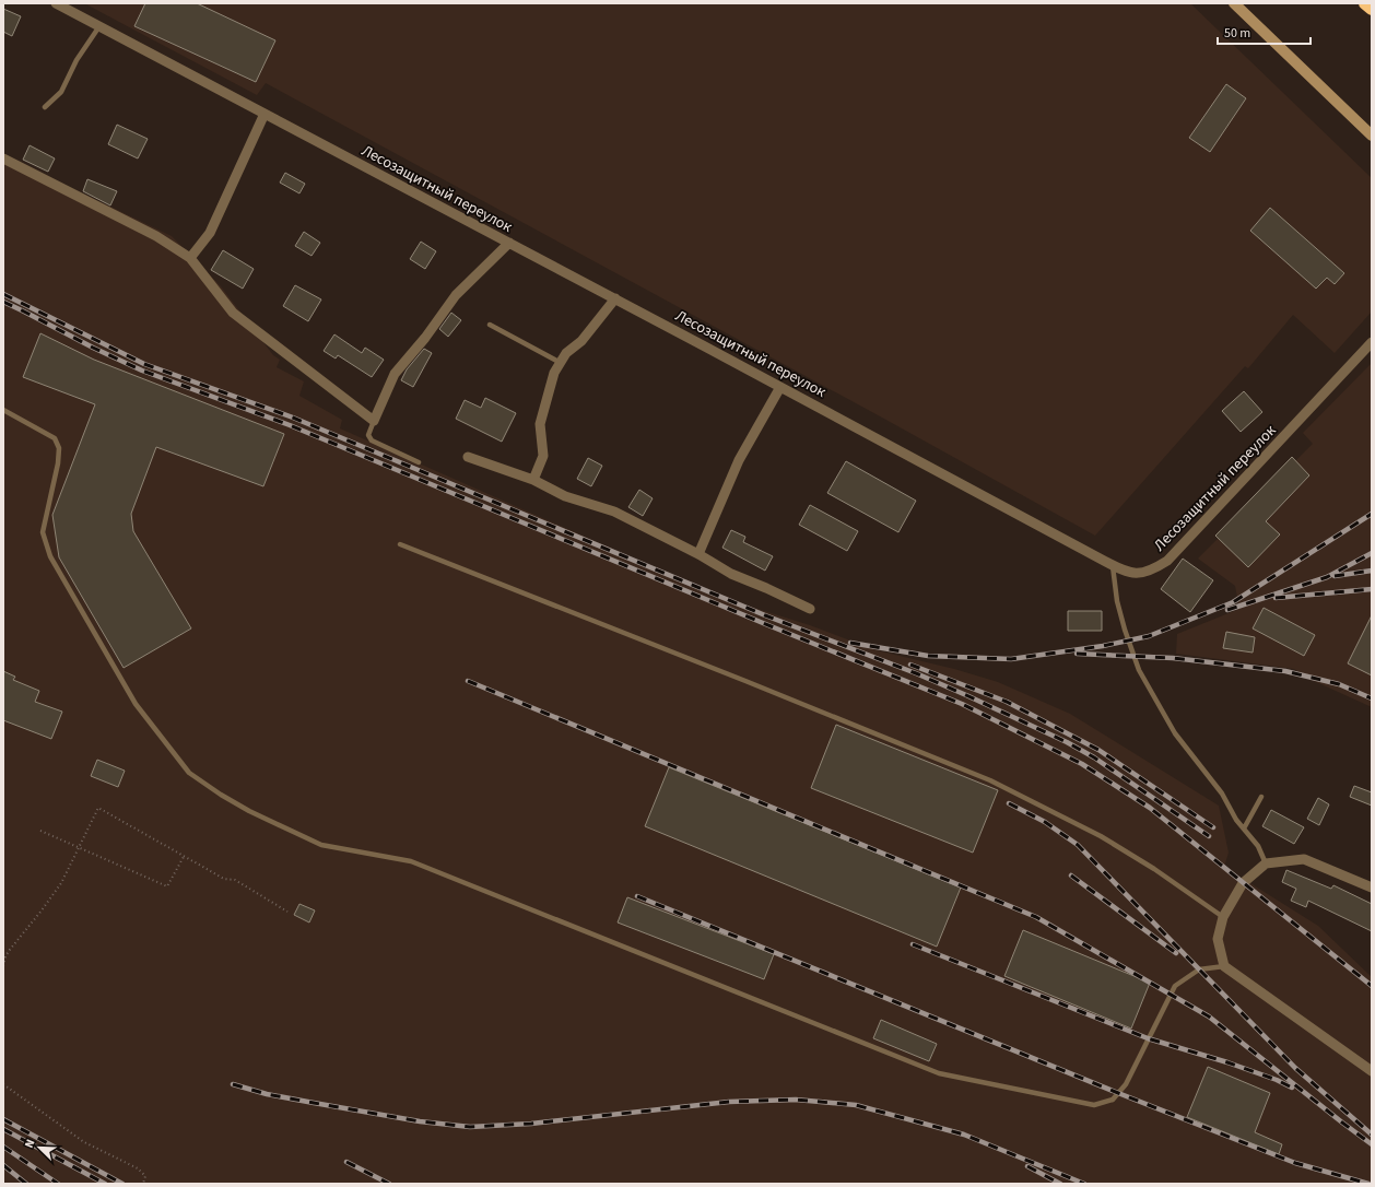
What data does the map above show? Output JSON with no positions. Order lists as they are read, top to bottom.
{
  "streets": {
    "street": ["Лесозащитный переулок"]
  },
  "scale_bar": "50 m",
  "north": "top left"
}
